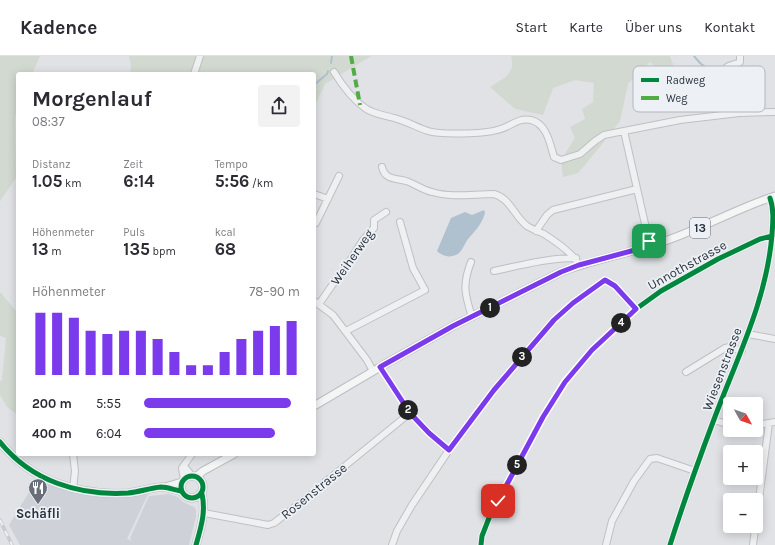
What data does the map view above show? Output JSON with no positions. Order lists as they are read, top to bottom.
{
  "streets": {
    "main road": ["13"],
    "street": [
      "Weiherweg",
      "Unnothstrasse",
      "Wiesenstrasse",
      "Rosenstrasse"
    ]
  },
  "crossings": [
    ["13", "Wiesenstrasse"],
    ["Unnothstrasse", "Wiesenstrasse"]
  ],
  "places": {
    "restaurant": ["Schäfli"]
  },
  "legend": ["Radweg", "Weg"],
  "north": "bottom right",
  "page": {
    "header": "Kadence",
    "nav": [
      "Start",
      "Karte",
      "Über uns",
      "Kontakt"
    ],
    "heading": ["Morgenlauf", "08:37"],
    "stats": [
      ["Distanz", "1.05 km"],
      ["Zeit", "6:14"],
      ["Tempo", "5:56 /km"],
      ["Höhenmeter", "13 m"],
      ["Puls", "135 bpm"],
      ["kcal", "68"]
    ],
    "chart": ["Höhenmeter", "78–90 m"],
    "pins": [
      "1",
      "4",
      "3",
      "2",
      "5"
    ],
    "list": [
      {
        "name": "200 m",
        "note": "5:55"
      },
      {
        "name": "400 m",
        "note": "6:04"
      }
    ],
    "map_buttons": ["+", "−"]
  }
}
